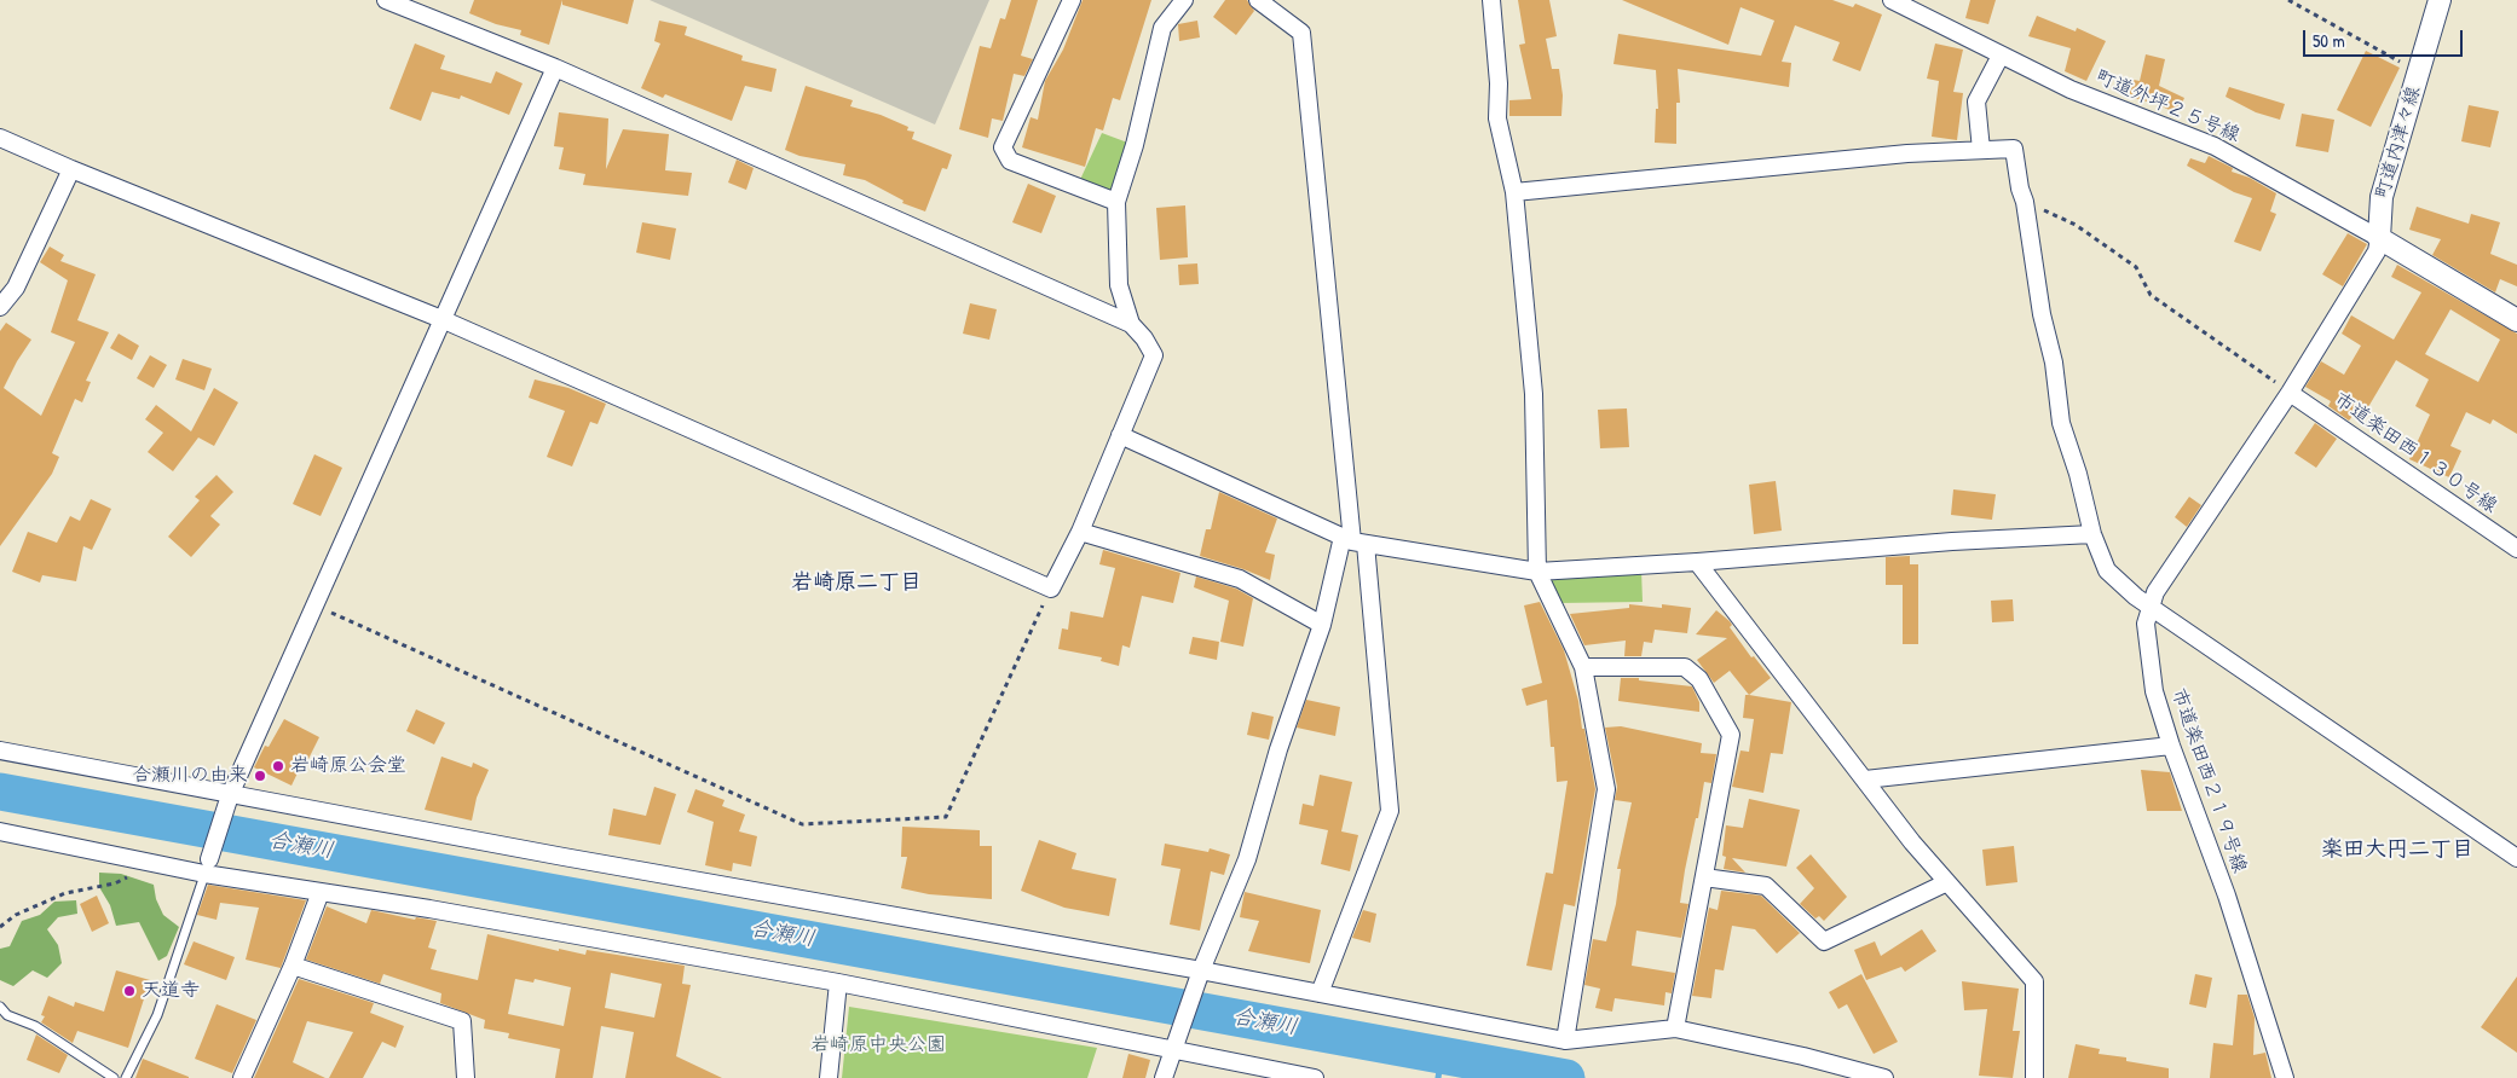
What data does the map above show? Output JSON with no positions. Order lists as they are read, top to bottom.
{
  "streets": {
    "street": [
      "町道外坪２５号線",
      "町道内津々線",
      "市道楽田西１３０号線",
      "市道楽田西２１９号線"
    ]
  },
  "crossings": [
    ["町道外坪２５号線", "町道内津々線"],
    ["町道外坪２５号線", "市道楽田西２１９号線"],
    ["町道内津々線", "市道楽田西２１９号線"],
    ["市道楽田西１３０号線", "市道楽田西２１９号線"]
  ],
  "districts": ["岩崎原二丁目", "楽田大円二丁目"],
  "water": ["合瀬川"],
  "parks": ["岩崎原中央公園"],
  "places": ["岩崎原公会堂", "合瀬川の由来", "天道寺"],
  "scale_bar": "50 m"
}
